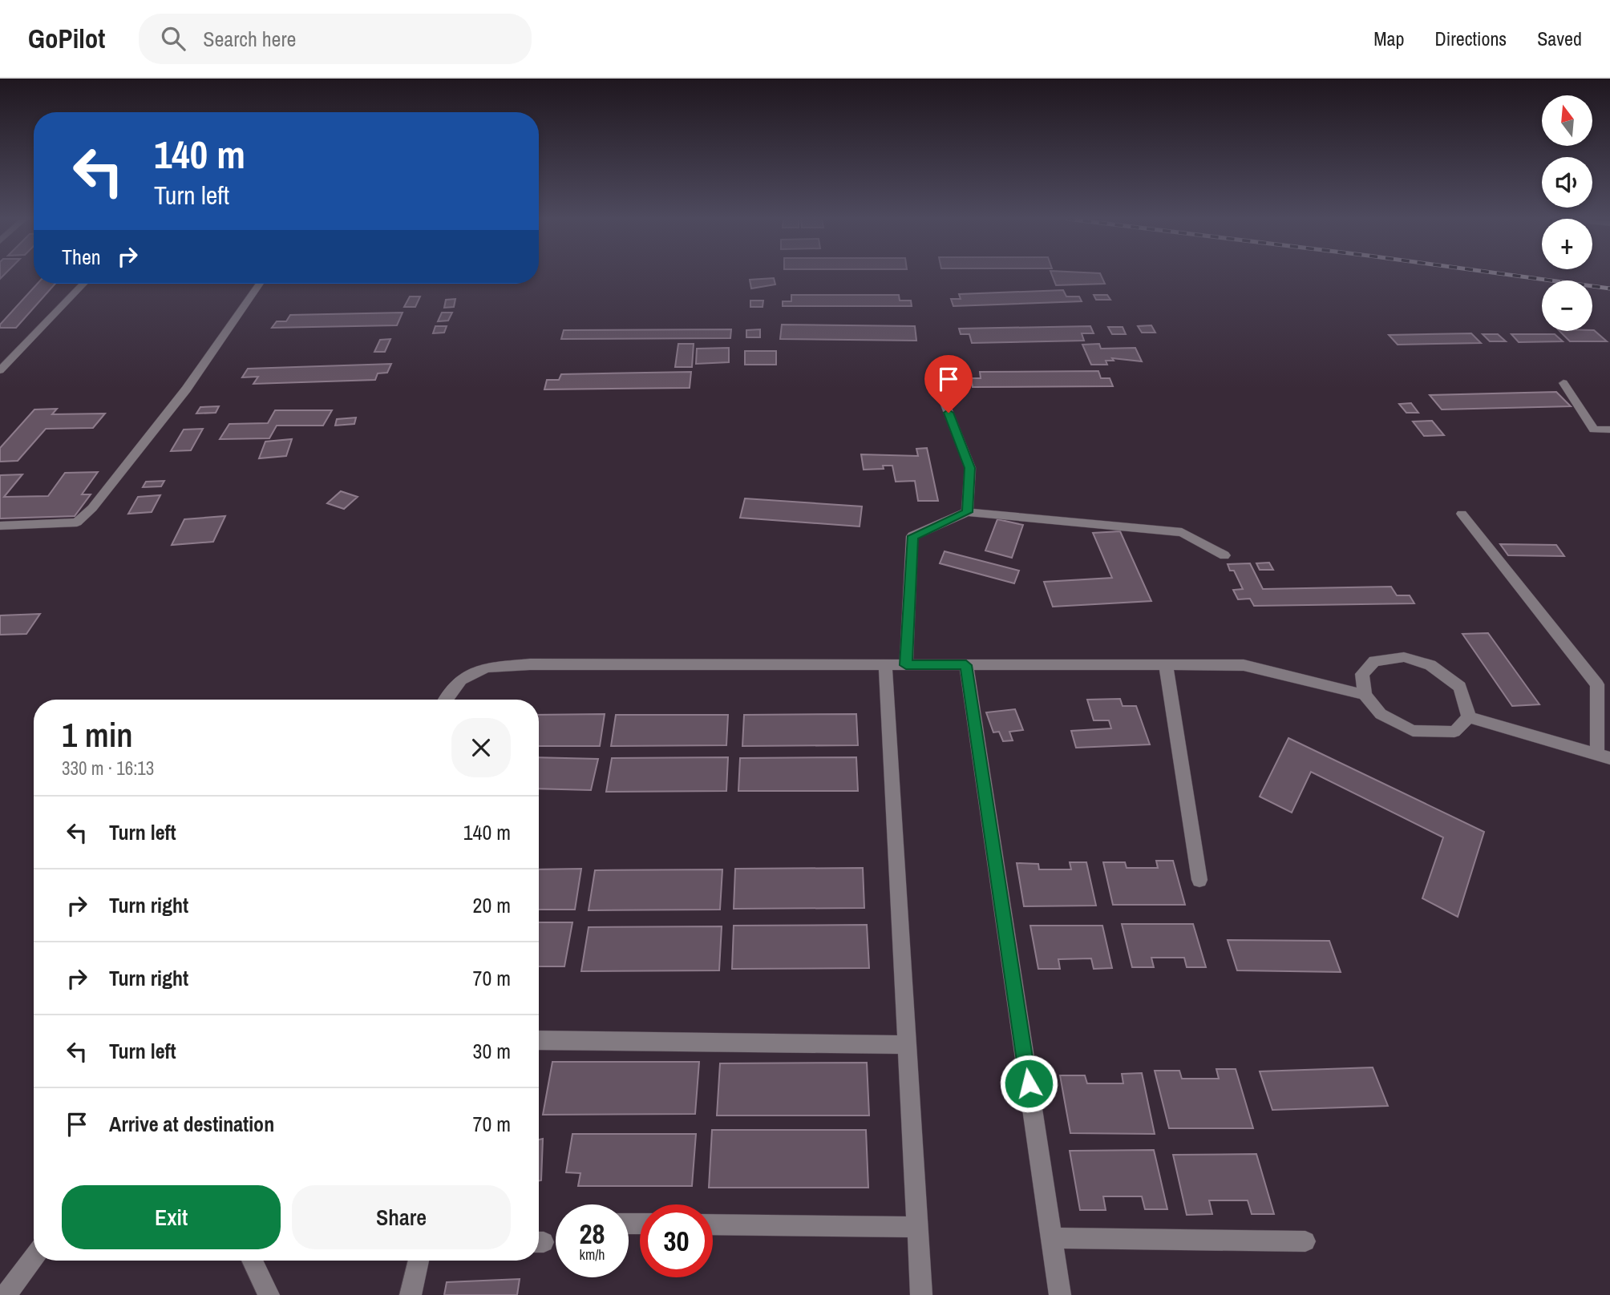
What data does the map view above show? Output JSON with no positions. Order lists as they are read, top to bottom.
{
  "north": "top",
  "page": {
    "header": "GoPilot",
    "search": "Search here",
    "nav": ["Map", "Directions", "Saved"],
    "map_buttons": ["+", "−"],
    "turn": ["140 m", "Turn left"],
    "then": "Then",
    "heading": ["1 min", "330 m · 16:13"],
    "list": [
      {
        "name": "Turn left",
        "value": "140 m"
      },
      {
        "name": "Turn right",
        "value": "20 m"
      },
      {
        "name": "Turn right",
        "value": "70 m"
      },
      {
        "name": "Turn left",
        "value": "30 m"
      },
      {
        "name": "Arrive at destination",
        "value": "70 m"
      }
    ],
    "buttons": ["Exit", "Share"],
    "speed": "28 km/h",
    "limit": "30"
  }
}
